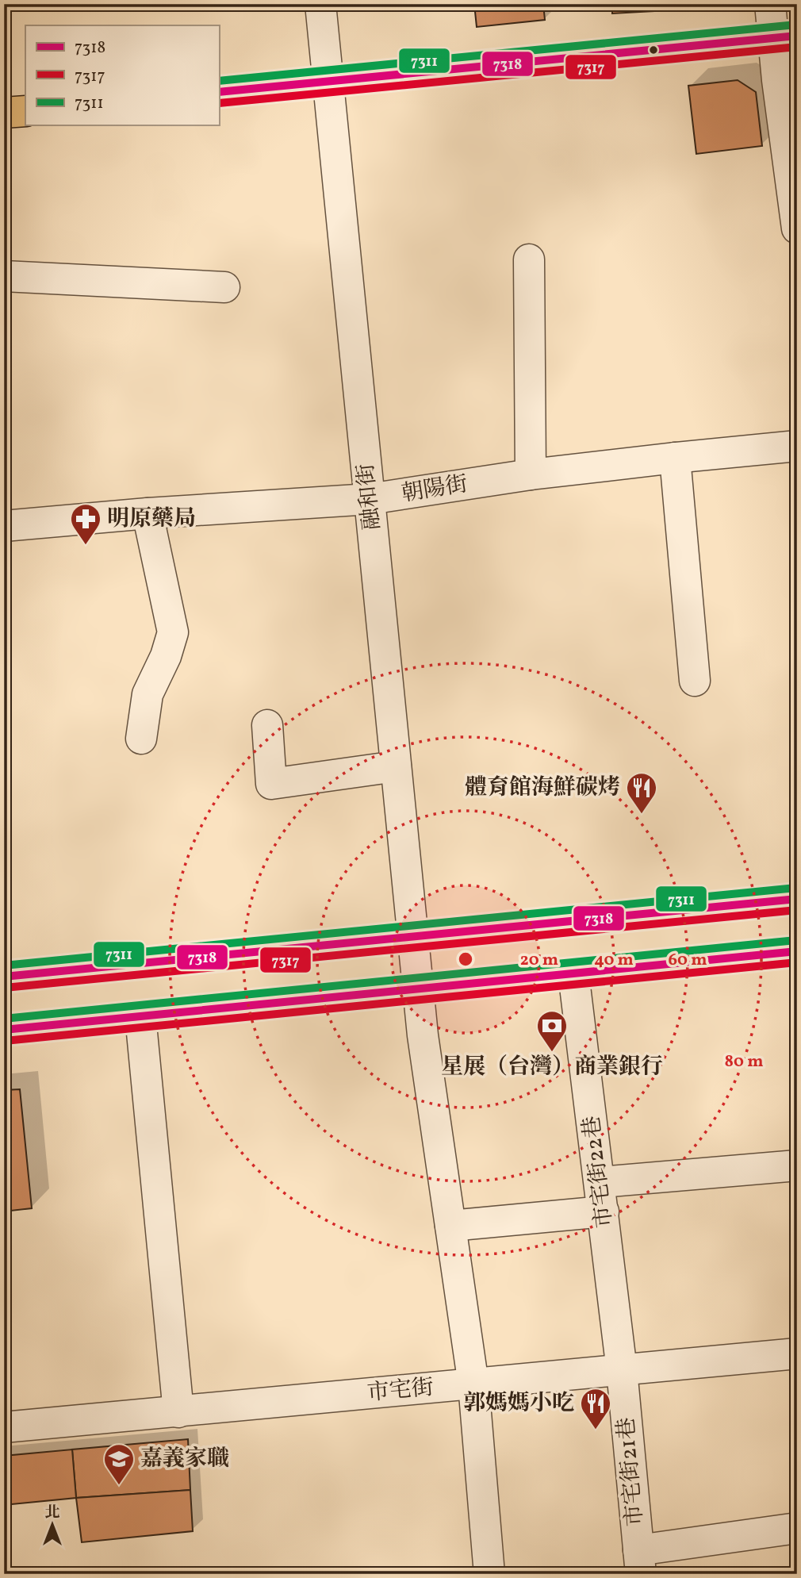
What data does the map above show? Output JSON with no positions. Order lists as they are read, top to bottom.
{
  "streets": {
    "street": [
      "朝陽街",
      "融和街",
      "市宅街22巷",
      "市宅街",
      "市宅街21巷"
    ]
  },
  "crossings": [
    ["朝陽街", "融和街"],
    ["融和街", "市宅街"],
    ["市宅街22巷", "市宅街"],
    ["市宅街22巷", "市宅街21巷"],
    ["市宅街", "市宅街21巷"]
  ],
  "places": {
    "pharmacy": ["明原藥局"],
    "restaurant": ["體育館海鮮碳烤", "郭媽媽小吃"],
    "bank": ["星展（台灣）商業銀行"],
    "school or university": ["嘉義家職"]
  },
  "lines": ["transit line 7311", "transit line 7318", "transit line 7317"],
  "legend": ["7318", "7317", "7311"],
  "north": "top",
  "rings": [
    "20 m",
    "40 m",
    "60 m",
    "80 m"
  ]
}
